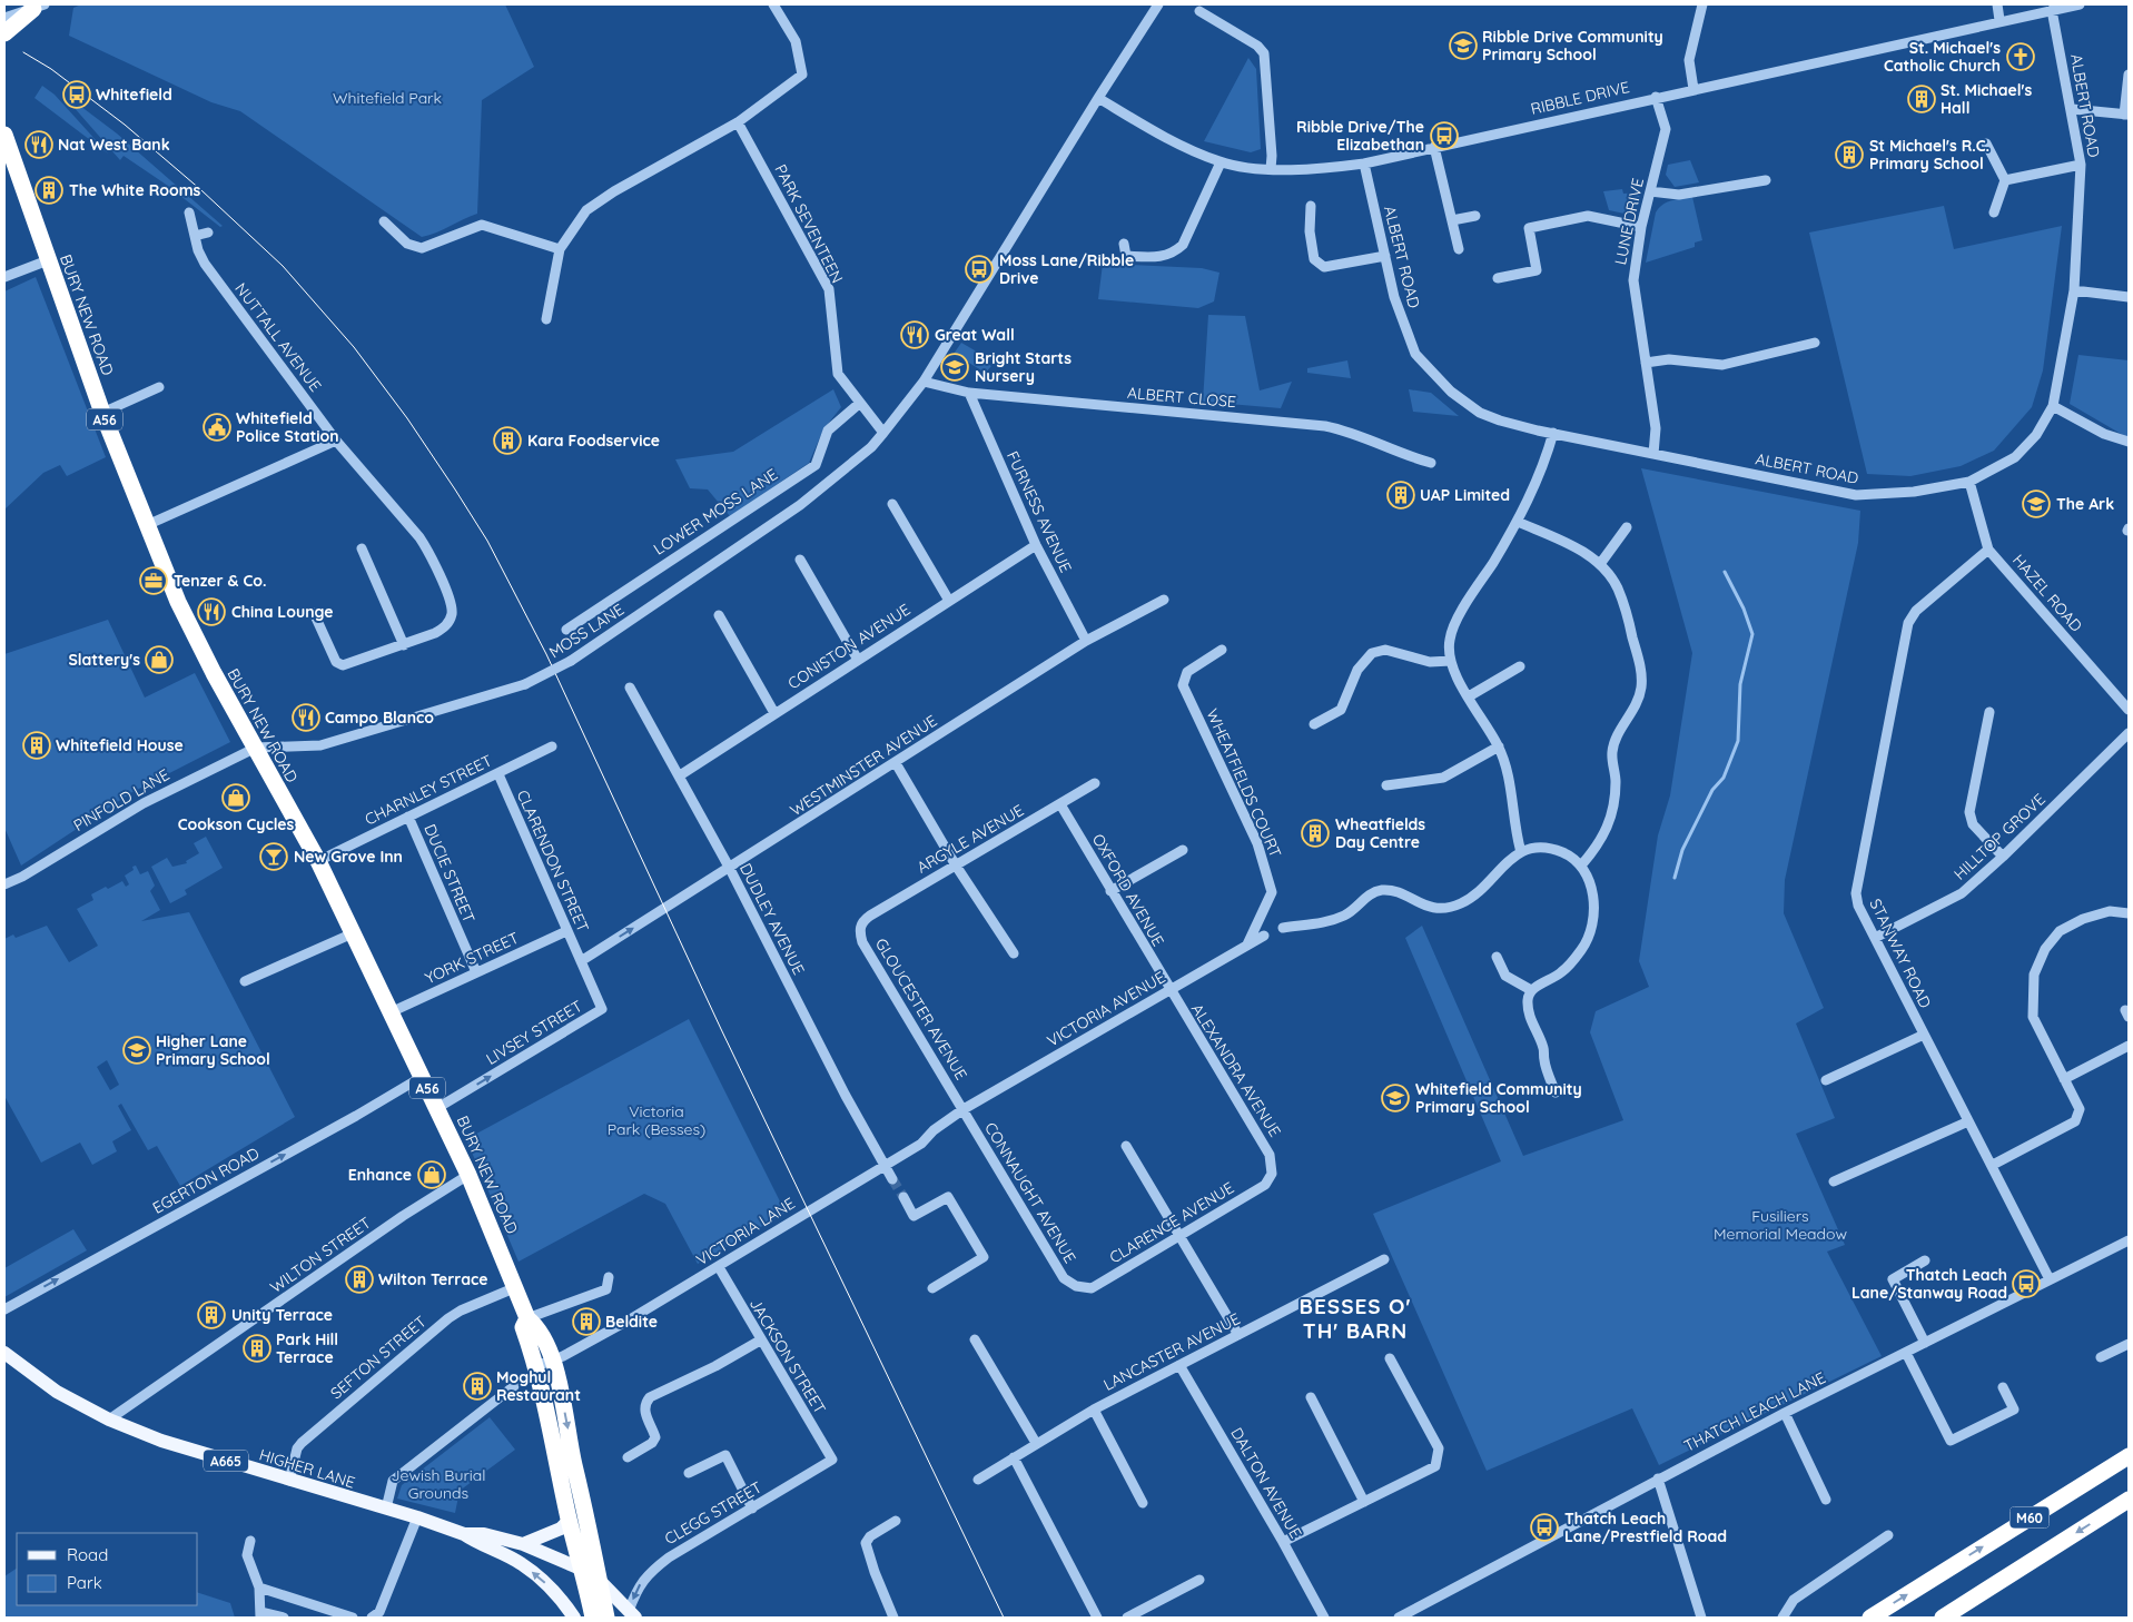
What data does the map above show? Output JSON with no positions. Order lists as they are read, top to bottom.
{
  "streets": {
    "highway": ["BURY NEW ROAD", "A56", "M60"],
    "main road": ["A665", "HIGHER LANE"],
    "street": [
      "RIBBLE DRIVE",
      "ALBERT ROAD",
      "LUNE DRIVE",
      "PARK SEVENTEEN",
      "NUTTALL AVENUE",
      "ALBERT CLOSE",
      "LOWER MOSS LANE",
      "FURNESS AVENUE",
      "HAZEL ROAD",
      "MOSS LANE",
      "CONISTON AVENUE",
      "WESTMINSTER AVENUE",
      "WHEATFIELDS COURT",
      "CHARNLEY STREET",
      "PINFOLD LANE",
      "HILLTOP GROVE",
      "ARGYLE AVENUE",
      "CLARENDON STREET",
      "DUCIE STREET",
      "OXFORD AVENUE",
      "DUDLEY AVENUE",
      "STANWAY ROAD",
      "YORK STREET",
      "GLOUCESTER AVENUE",
      "VICTORIA AVENUE",
      "LIVSEY STREET",
      "ALEXANDRA AVENUE",
      "EGERTON ROAD",
      "CONNAUGHT AVENUE",
      "CLARENCE AVENUE",
      "VICTORIA LANE",
      "WILTON STREET",
      "LANCASTER AVENUE",
      "JACKSON STREET",
      "SEFTON STREET",
      "THATCH LEACH LANE",
      "DALTON AVENUE",
      "CLEGG STREET"
    ]
  },
  "crossings": [
    ["RIBBLE DRIVE", "ALBERT ROAD"],
    ["RIBBLE DRIVE", "LUNE DRIVE"],
    ["ALBERT ROAD", "LUNE DRIVE"],
    ["ALBERT ROAD", "HAZEL ROAD"],
    ["PARK SEVENTEEN", "LOWER MOSS LANE"],
    ["PARK SEVENTEEN", "MOSS LANE"],
    ["BURY NEW ROAD", "MOSS LANE"],
    ["BURY NEW ROAD", "CHARNLEY STREET"],
    ["BURY NEW ROAD", "PINFOLD LANE"],
    ["BURY NEW ROAD", "YORK STREET"],
    ["BURY NEW ROAD", "LIVSEY STREET"],
    ["BURY NEW ROAD", "EGERTON ROAD"],
    ["BURY NEW ROAD", "VICTORIA LANE"],
    ["BURY NEW ROAD", "WILTON STREET"],
    ["BURY NEW ROAD", "SEFTON STREET"],
    ["BURY NEW ROAD", "A665"],
    ["BURY NEW ROAD", "HIGHER LANE"],
    ["ALBERT CLOSE", "FURNESS AVENUE"],
    ["FURNESS AVENUE", "CONISTON AVENUE"],
    ["FURNESS AVENUE", "WESTMINSTER AVENUE"],
    ["HAZEL ROAD", "STANWAY ROAD"],
    ["MOSS LANE", "PINFOLD LANE"],
    ["CONISTON AVENUE", "DUDLEY AVENUE"],
    ["WESTMINSTER AVENUE", "CLARENDON STREET"],
    ["WESTMINSTER AVENUE", "DUDLEY AVENUE"],
    ["WESTMINSTER AVENUE", "LIVSEY STREET"],
    ["WHEATFIELDS COURT", "VICTORIA AVENUE"],
    ["CHARNLEY STREET", "CLARENDON STREET"],
    ["CHARNLEY STREET", "DUCIE STREET"],
    ["HILLTOP GROVE", "STANWAY ROAD"],
    ["ARGYLE AVENUE", "OXFORD AVENUE"],
    ["ARGYLE AVENUE", "GLOUCESTER AVENUE"],
    ["CLARENDON STREET", "YORK STREET"],
    ["CLARENDON STREET", "LIVSEY STREET"],
    ["DUCIE STREET", "YORK STREET"],
    ["OXFORD AVENUE", "VICTORIA AVENUE"],
    ["OXFORD AVENUE", "ALEXANDRA AVENUE"],
    ["DUDLEY AVENUE", "VICTORIA LANE"],
    ["STANWAY ROAD", "THATCH LEACH LANE"],
    ["GLOUCESTER AVENUE", "VICTORIA AVENUE"],
    ["GLOUCESTER AVENUE", "CONNAUGHT AVENUE"],
    ["GLOUCESTER AVENUE", "VICTORIA LANE"],
    ["VICTORIA AVENUE", "ALEXANDRA AVENUE"],
    ["VICTORIA AVENUE", "CONNAUGHT AVENUE"],
    ["VICTORIA AVENUE", "VICTORIA LANE"],
    ["ALEXANDRA AVENUE", "CLARENCE AVENUE"],
    ["CONNAUGHT AVENUE", "CLARENCE AVENUE"],
    ["CONNAUGHT AVENUE", "VICTORIA LANE"],
    ["VICTORIA LANE", "JACKSON STREET"],
    ["WILTON STREET", "HIGHER LANE"],
    ["LANCASTER AVENUE", "DALTON AVENUE"],
    ["JACKSON STREET", "CLEGG STREET"],
    ["SEFTON STREET", "HIGHER LANE"],
    ["A665", "HIGHER LANE"],
    ["A665", "CLEGG STREET"]
  ],
  "one_way": ["LIVSEY STREET", "EGERTON ROAD", "CLEGG STREET"],
  "districts": ["BESSES O' TH' BARN"],
  "parks": [
    "Whitefield Park",
    "Victoria Park (Besses)",
    "Fusiliers Memorial Meadow",
    "Jewish Burial Grounds"
  ],
  "places": {
    "school or university": [
      "Ribble Drive Community Primary School",
      "Bright Starts Nursery",
      "The Ark",
      "Higher Lane Primary School",
      "Whitefield Community Primary School"
    ],
    "church": ["St. Michael's Catholic Church"],
    "bus stop": [
      "Whitefield",
      "Ribble Drive/The Elizabethan",
      "Moss Lane/Ribble Drive",
      "Thatch Leach Lane/Stanway Road",
      "Thatch Leach Lane/Prestfield Road"
    ],
    "building": [
      "St. Michael's Hall",
      "St Michael's R.C. Primary School",
      "The White Rooms",
      "Kara Foodservice",
      "UAP Limited",
      "Whitefield House",
      "Wheatfields Day Centre",
      "Wilton Terrace",
      "Unity Terrace",
      "Beldite",
      "Park Hill Terrace",
      "Moghul Restaurant"
    ],
    "restaurant": [
      "Nat West Bank",
      "Great Wall",
      "China Lounge",
      "Campo Blanco"
    ],
    "public building": ["Whitefield Police Station"],
    "office": ["Tenzer & Co."],
    "shop": ["Slattery's", "Cookson Cycles", "Enhance"],
    "bar": ["New Grove Inn"]
  },
  "legend": ["Road", "Park"]
}
